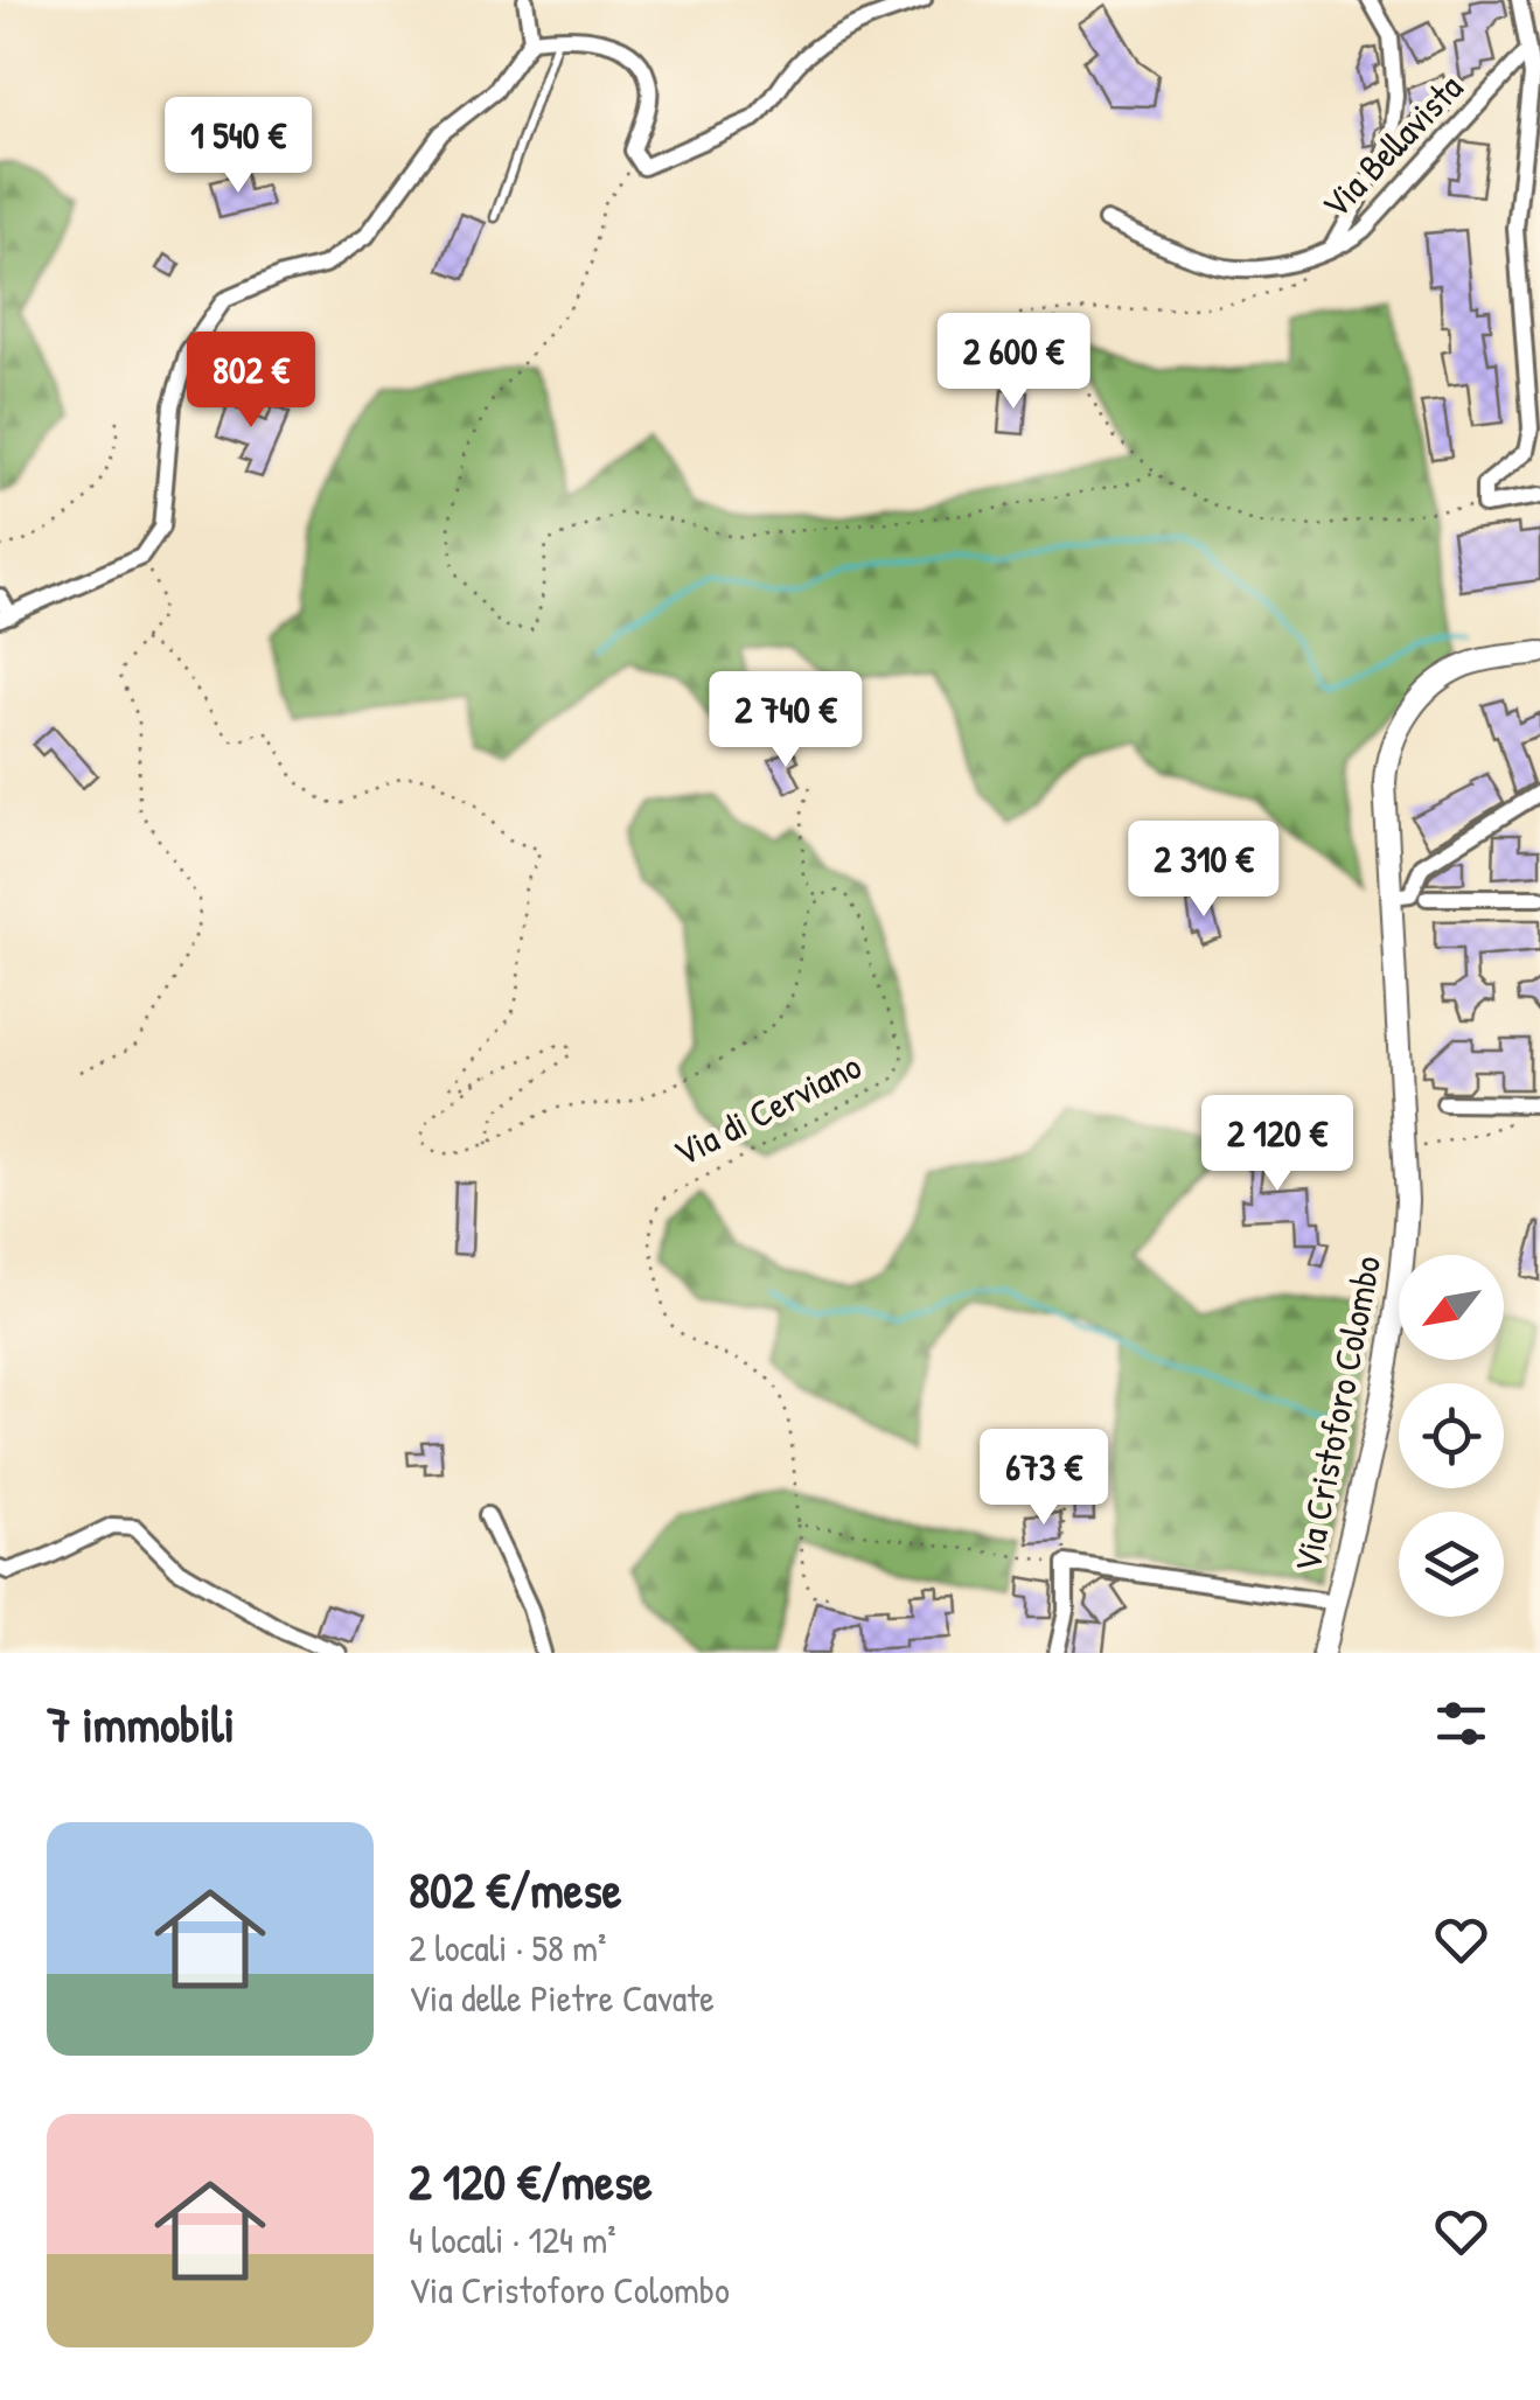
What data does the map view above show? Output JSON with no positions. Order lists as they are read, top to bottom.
{
  "streets": {
    "main road": ["Via Cristoforo Colombo"],
    "street": ["Via Bellavista"],
    "path": ["Via di Cerviano"]
  },
  "north": "bottom left",
  "page": {
    "price": [
      "1 540 €",
      "2 600 €",
      "802 €",
      "2 740 €",
      "2 310 €",
      "2 120 €",
      "673 €"
    ],
    "heading": "7 immobili",
    "list": [
      {
        "name": "802 €/mese",
        "note": "2 locali · 58 m² · Via delle Pietre Cavate"
      },
      {
        "name": "2 120 €/mese",
        "note": "4 locali · 124 m² · Via Cristoforo Colombo"
      }
    ]
  }
}
